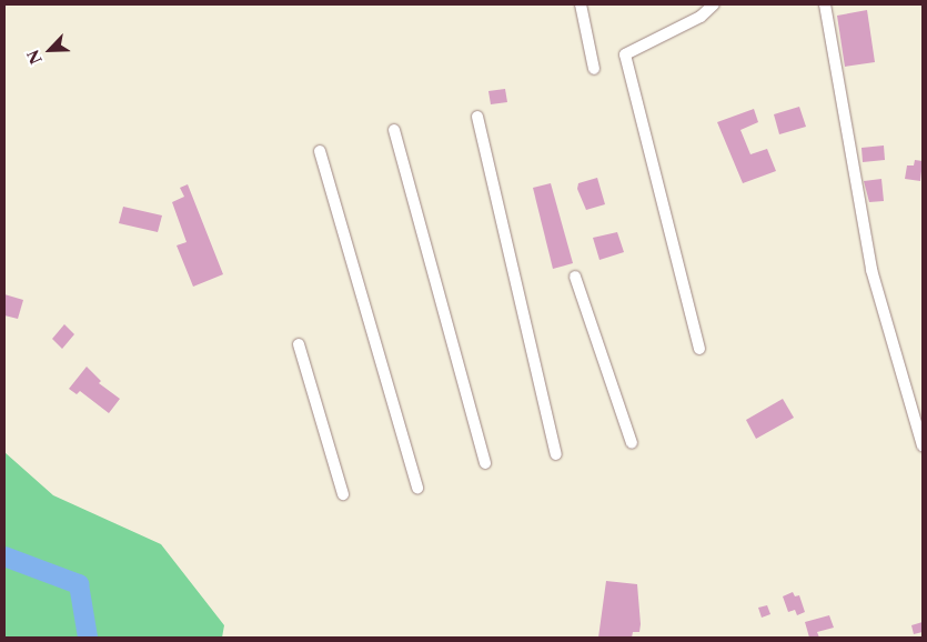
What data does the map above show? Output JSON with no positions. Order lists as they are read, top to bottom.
{
  "north": "bottom left"
}
